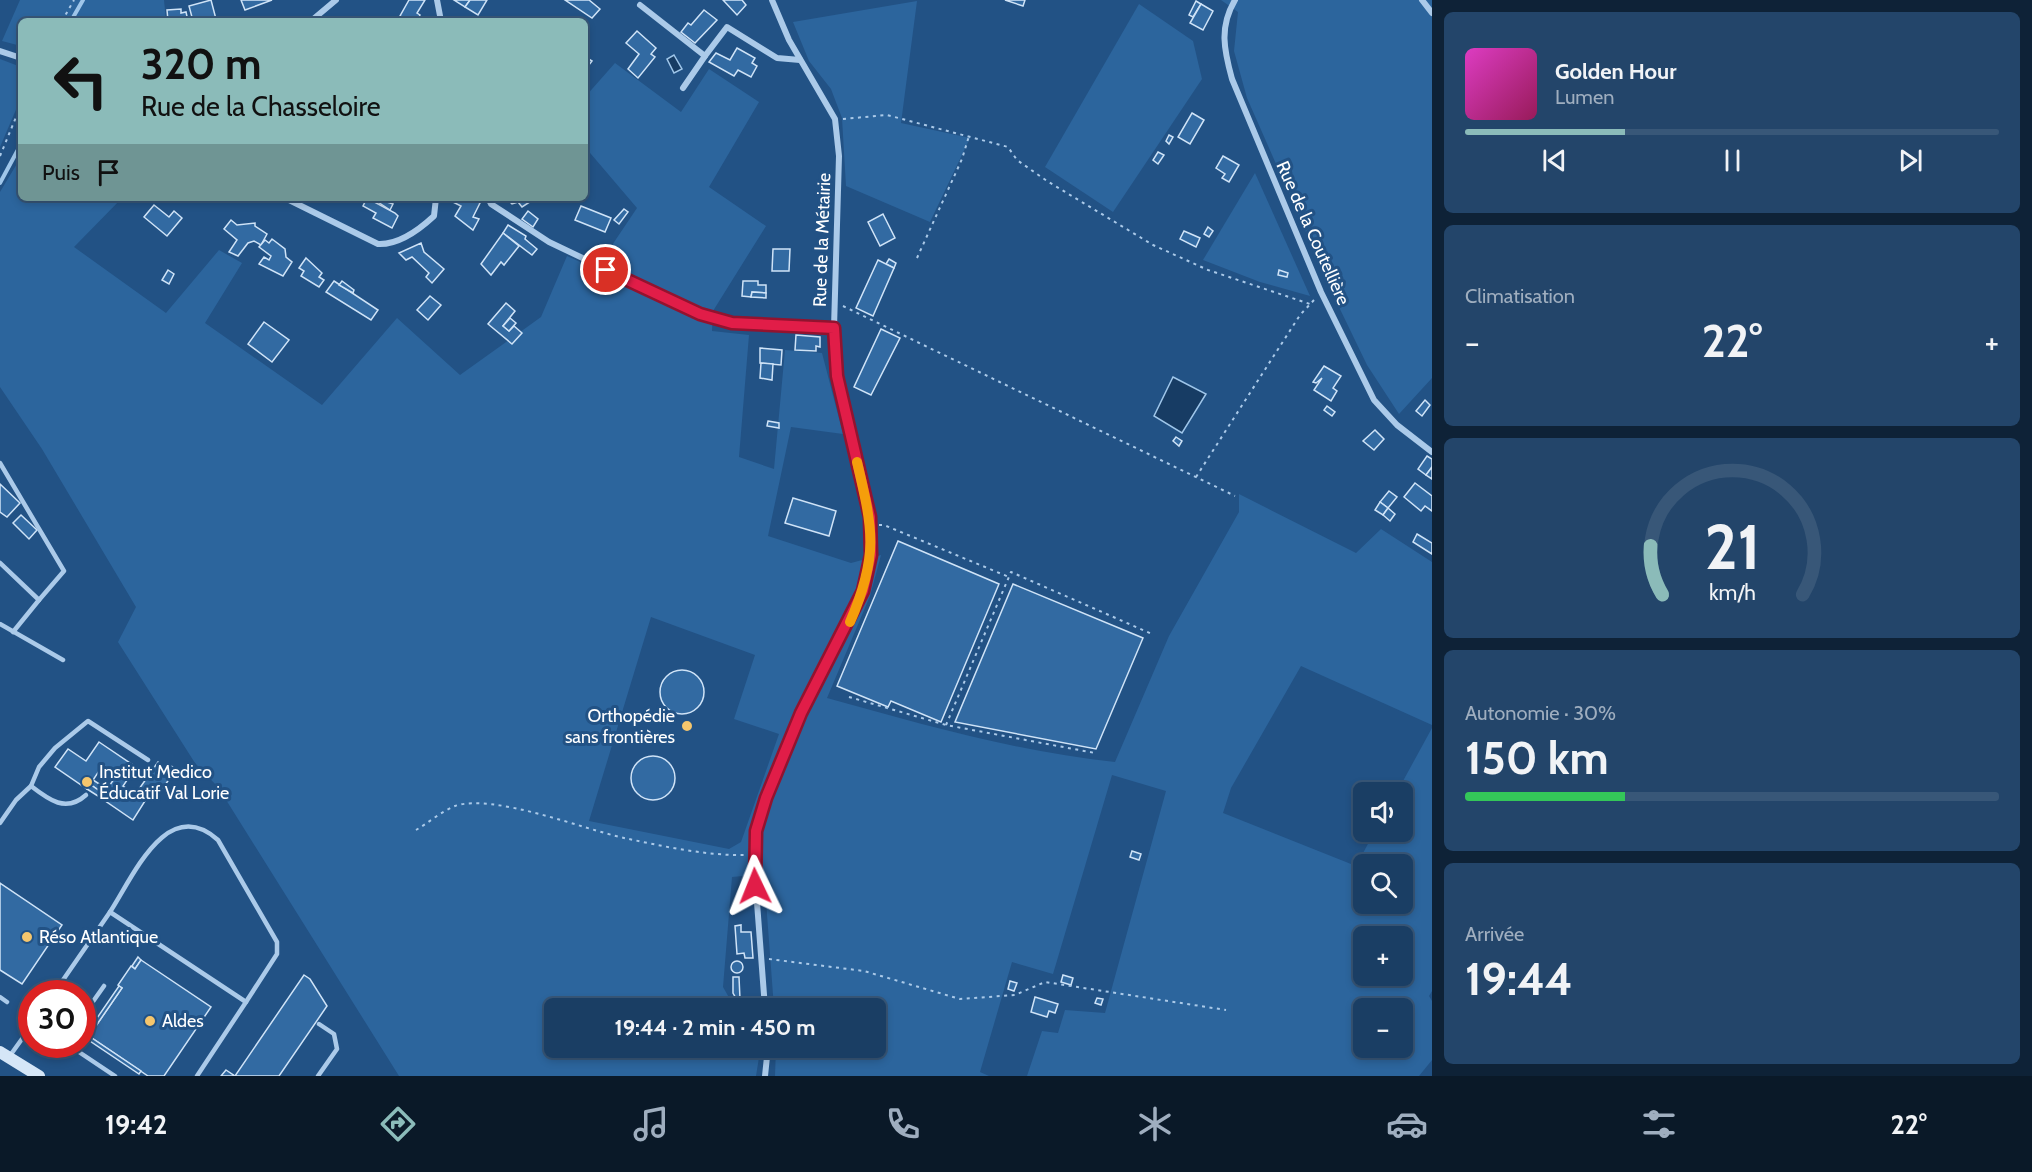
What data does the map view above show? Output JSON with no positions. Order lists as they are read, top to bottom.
{
  "streets": {
    "street": ["Rue de la Coutellière", "Rue de la Métairie"]
  },
  "places": [
    "Orthopédie sans frontières",
    "Institut Medico Éducatif Val Lorie",
    "Réso Atlantique",
    "Aldes"
  ],
  "page": {
    "turn": ["320 m", "Rue de la Chasseloire"],
    "song": ["Golden Hour", "Lumen"],
    "then": "Puis",
    "tile": [
      "Climatisation",
      ["Autonomie · 30%", "150 km"],
      ["Arrivée", "19:44"]
    ],
    "heat": ["−", "22°", "+"],
    "map_buttons": ["+", "−"],
    "limit": "30",
    "trip": "19:44 · 2 min · 450 m",
    "tabs": ["19:42", "22°"],
    "gauge": ["21", "km/h"]
  }
}
